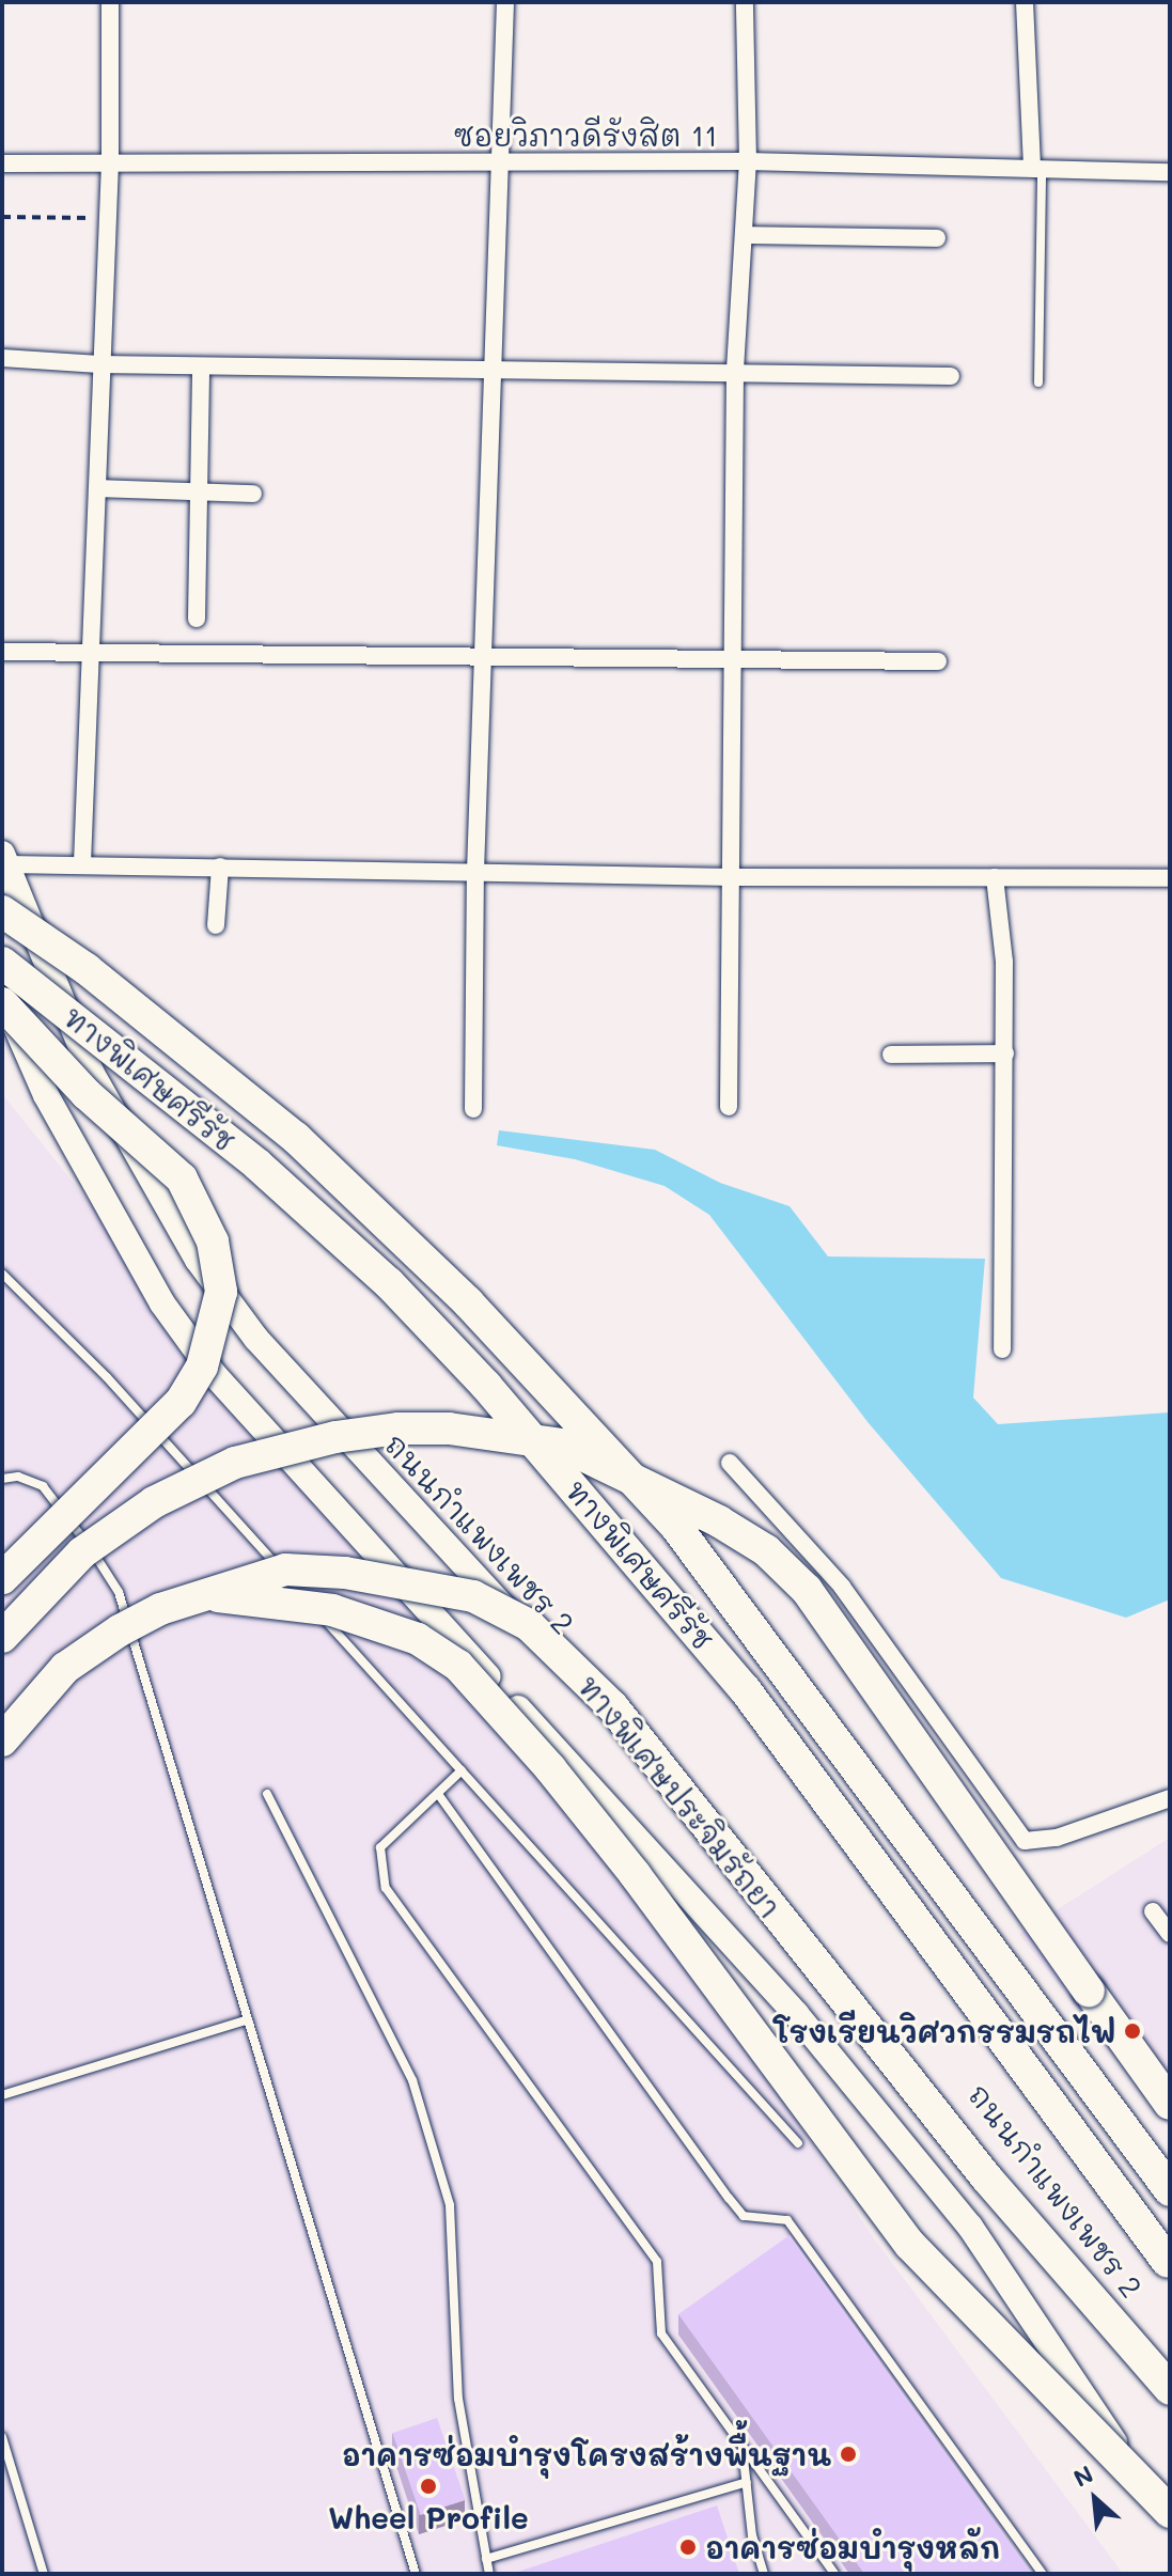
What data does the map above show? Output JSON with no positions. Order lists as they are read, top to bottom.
{
  "streets": {
    "highway": ["ทางพิเศษศรีรัช", "ทางพิเศษประจิมรัถยา"],
    "main road": ["ถนนกำแพงเพชร 2"],
    "street": ["ซอยวิภาวดีรังสิต 11"]
  },
  "crossings": [
    ["ถนนกำแพงเพชร 2", "ทางพิเศษประจิมรัถยา"]
  ],
  "places": [
    "โรงเรียนวิศวกรรมรถไฟ",
    "อาคารซ่อมบำรุงโครงสร้างพื้นฐาน",
    "Wheel Profile",
    "อาคารซ่อมบำรุงหลัก"
  ],
  "north": "top left"
}
